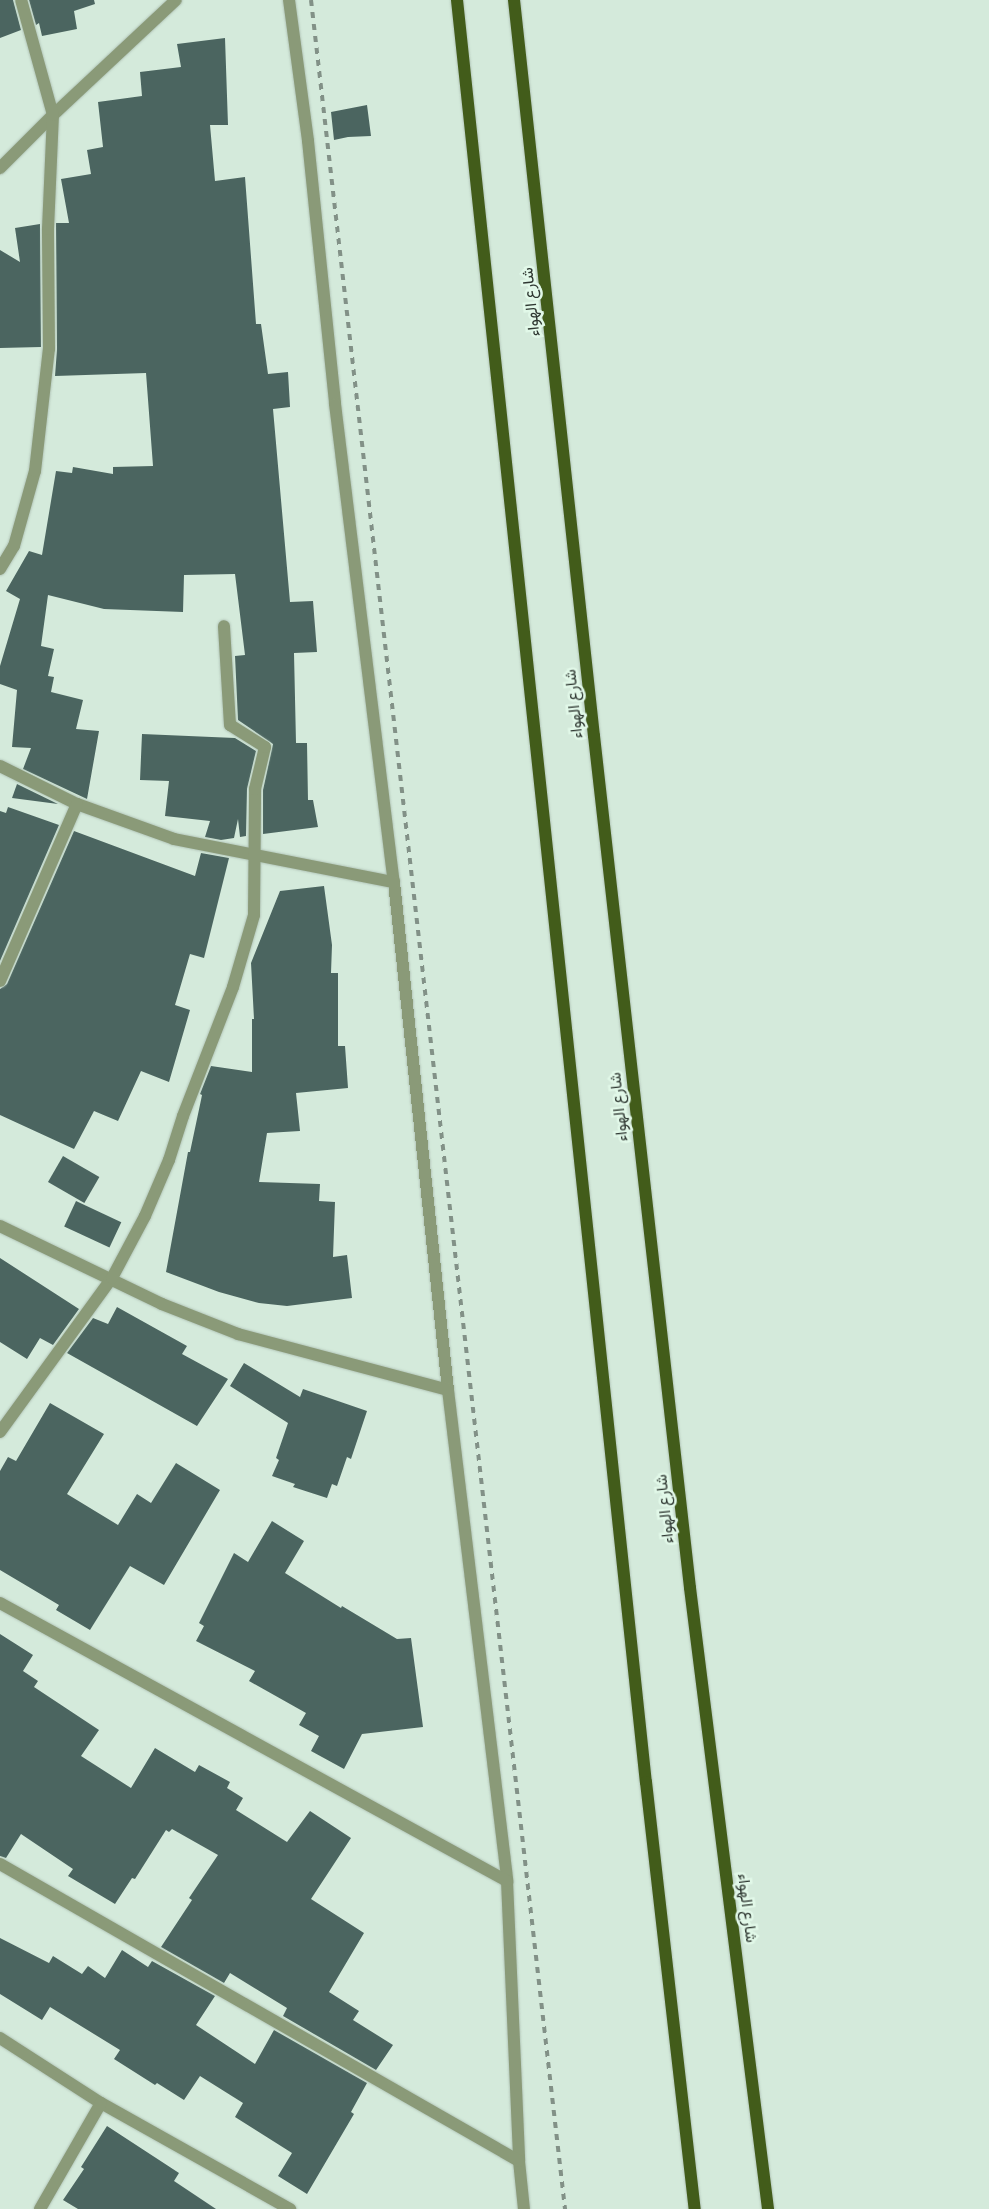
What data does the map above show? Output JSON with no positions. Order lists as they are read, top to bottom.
{
  "streets": {
    "main road": ["شارع الهواء"]
  }
}
